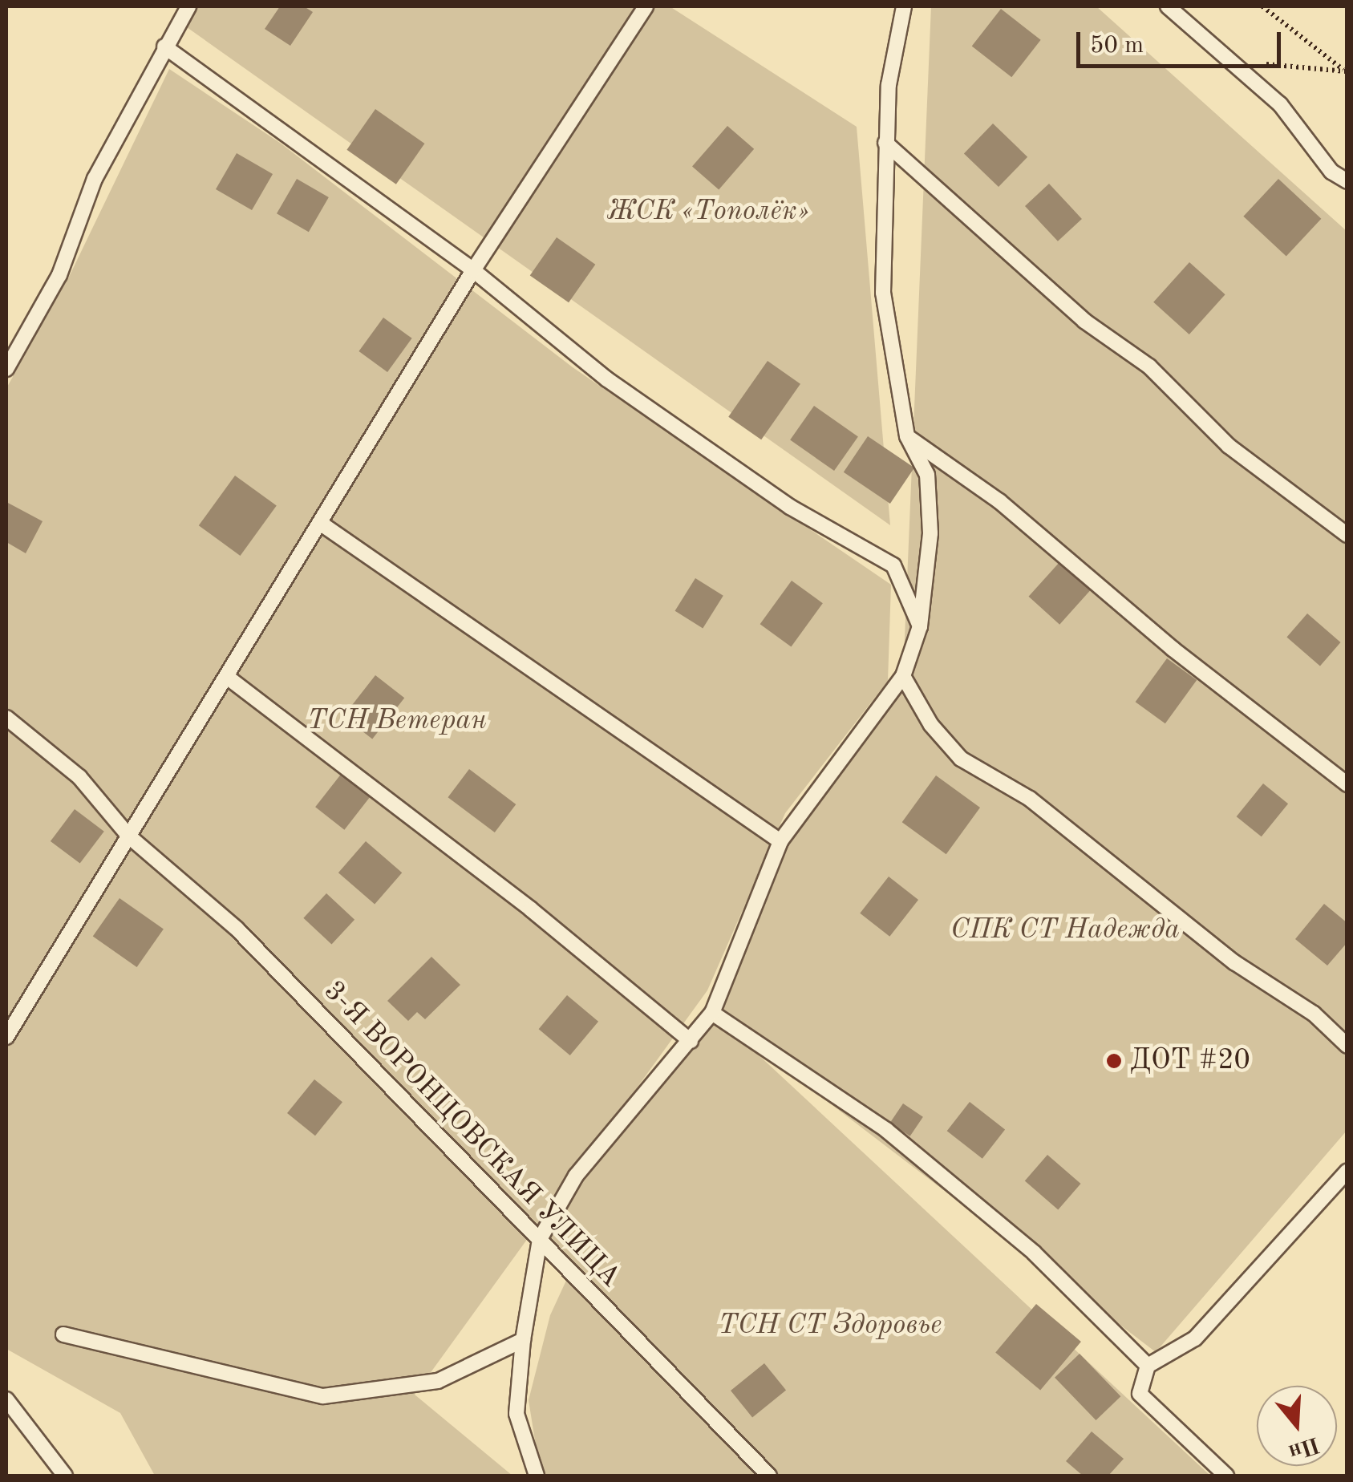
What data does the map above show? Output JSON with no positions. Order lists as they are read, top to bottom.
{
  "streets": {
    "lane": ["3-Я ВОРОНЦОВСКАЯ УЛИЦА"]
  },
  "parks": [
    "ЖСК «Тополёк»",
    "ТСН Ветеран",
    "СПК СТ Надежда",
    "ТСН СТ Здоровье"
  ],
  "places": ["ДОТ #20"],
  "scale_bar": "50 m",
  "north": "bottom"
}
